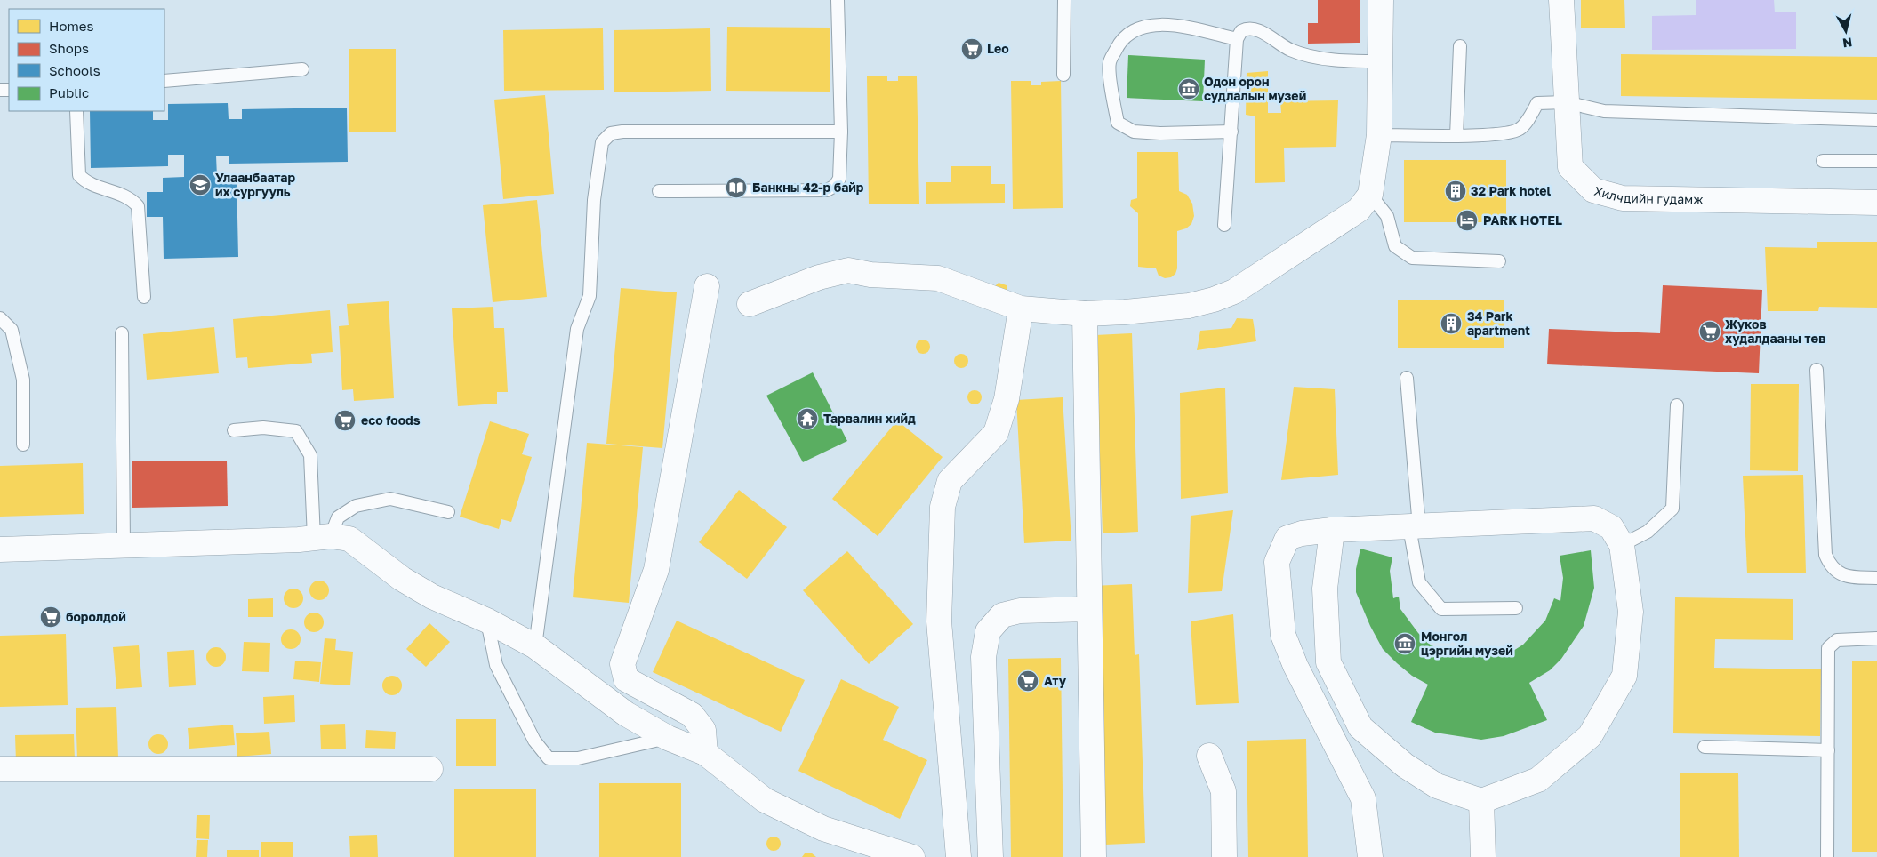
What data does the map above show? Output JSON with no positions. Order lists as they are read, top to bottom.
{
  "streets": {
    "street": ["Хилчдийн гудамж"]
  },
  "places": {
    "supermarket": [
      "Leo",
      "Жуков худалдааны төв",
      "eco foods",
      "боролдой",
      "Ату"
    ],
    "museum": ["Одон орон судлалын музей", "Монгол цэргийн музей"],
    "school or university": ["Улаанбаатар их сургууль"],
    "library": ["Банкны 42-р байр"],
    "building": ["32 Park hotel", "34 Park apartment"],
    "hotel": ["PARK HOTEL"],
    "temple": ["Тарвалин хийд"]
  },
  "legend": [
    "Homes",
    "Shops",
    "Schools",
    "Public"
  ],
  "north": "bottom"
}
